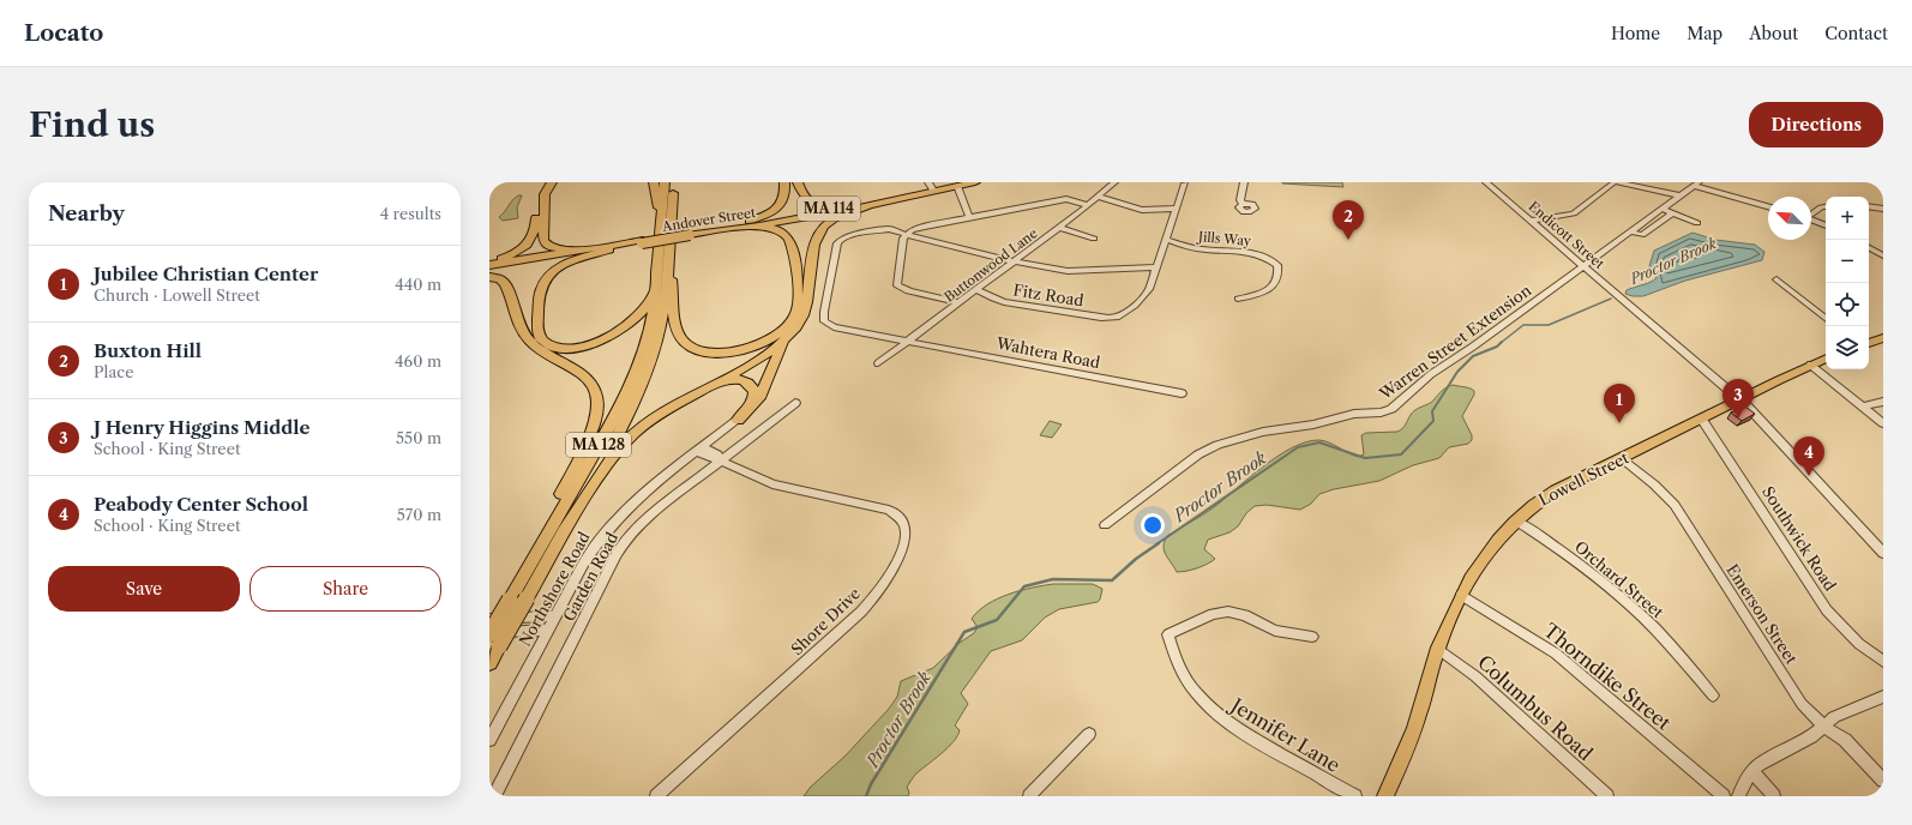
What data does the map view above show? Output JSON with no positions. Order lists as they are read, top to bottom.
{
  "streets": {
    "highway": ["MA 114", "Andover Street", "MA 128"],
    "main road": ["Lowell Street"],
    "street": [
      "Endicott Street",
      "Jills Way",
      "Buttonwood Lane",
      "Fitz Road",
      "Warren Street Extension",
      "Wahtera Road",
      "Southwick Road",
      "Garden Road",
      "Orchard Street",
      "Northshore Road",
      "Emerson Street",
      "Shore Drive",
      "Thorndike Street",
      "Columbus Road",
      "Jennifer Lane"
    ]
  },
  "crossings": [
    ["Endicott Street", "Warren Street Extension"],
    ["Endicott Street", "Lowell Street"],
    ["Buttonwood Lane", "Fitz Road"],
    ["Buttonwood Lane", "Wahtera Road"],
    ["Lowell Street", "Southwick Road"],
    ["Lowell Street", "Orchard Street"],
    ["Lowell Street", "Emerson Street"],
    ["Lowell Street", "Thorndike Street"],
    ["Lowell Street", "Columbus Road"],
    ["Garden Road", "Shore Drive"],
    ["Northshore Road", "Shore Drive"]
  ],
  "water": ["Proctor Brook"],
  "north": "top left",
  "page": {
    "header": "Locato",
    "nav": [
      "Home",
      "Map",
      "About",
      "Contact"
    ],
    "buttons": [
      "Directions",
      ["Save", "Share"]
    ],
    "title": "Find us",
    "heading": ["Nearby", "4 results"],
    "map_buttons": ["+", "−"],
    "pins": [
      "2",
      "3",
      "1",
      "4"
    ],
    "list": [
      {
        "mark": "1",
        "name": "Jubilee Christian Center",
        "note": "Church · Lowell Street",
        "value": "440 m"
      },
      {
        "mark": "2",
        "name": "Buxton Hill",
        "note": "Place",
        "value": "460 m"
      },
      {
        "mark": "3",
        "name": "J Henry Higgins Middle",
        "note": "School · King Street",
        "value": "550 m"
      },
      {
        "mark": "4",
        "name": "Peabody Center School",
        "note": "School · King Street",
        "value": "570 m"
      }
    ]
  }
}
